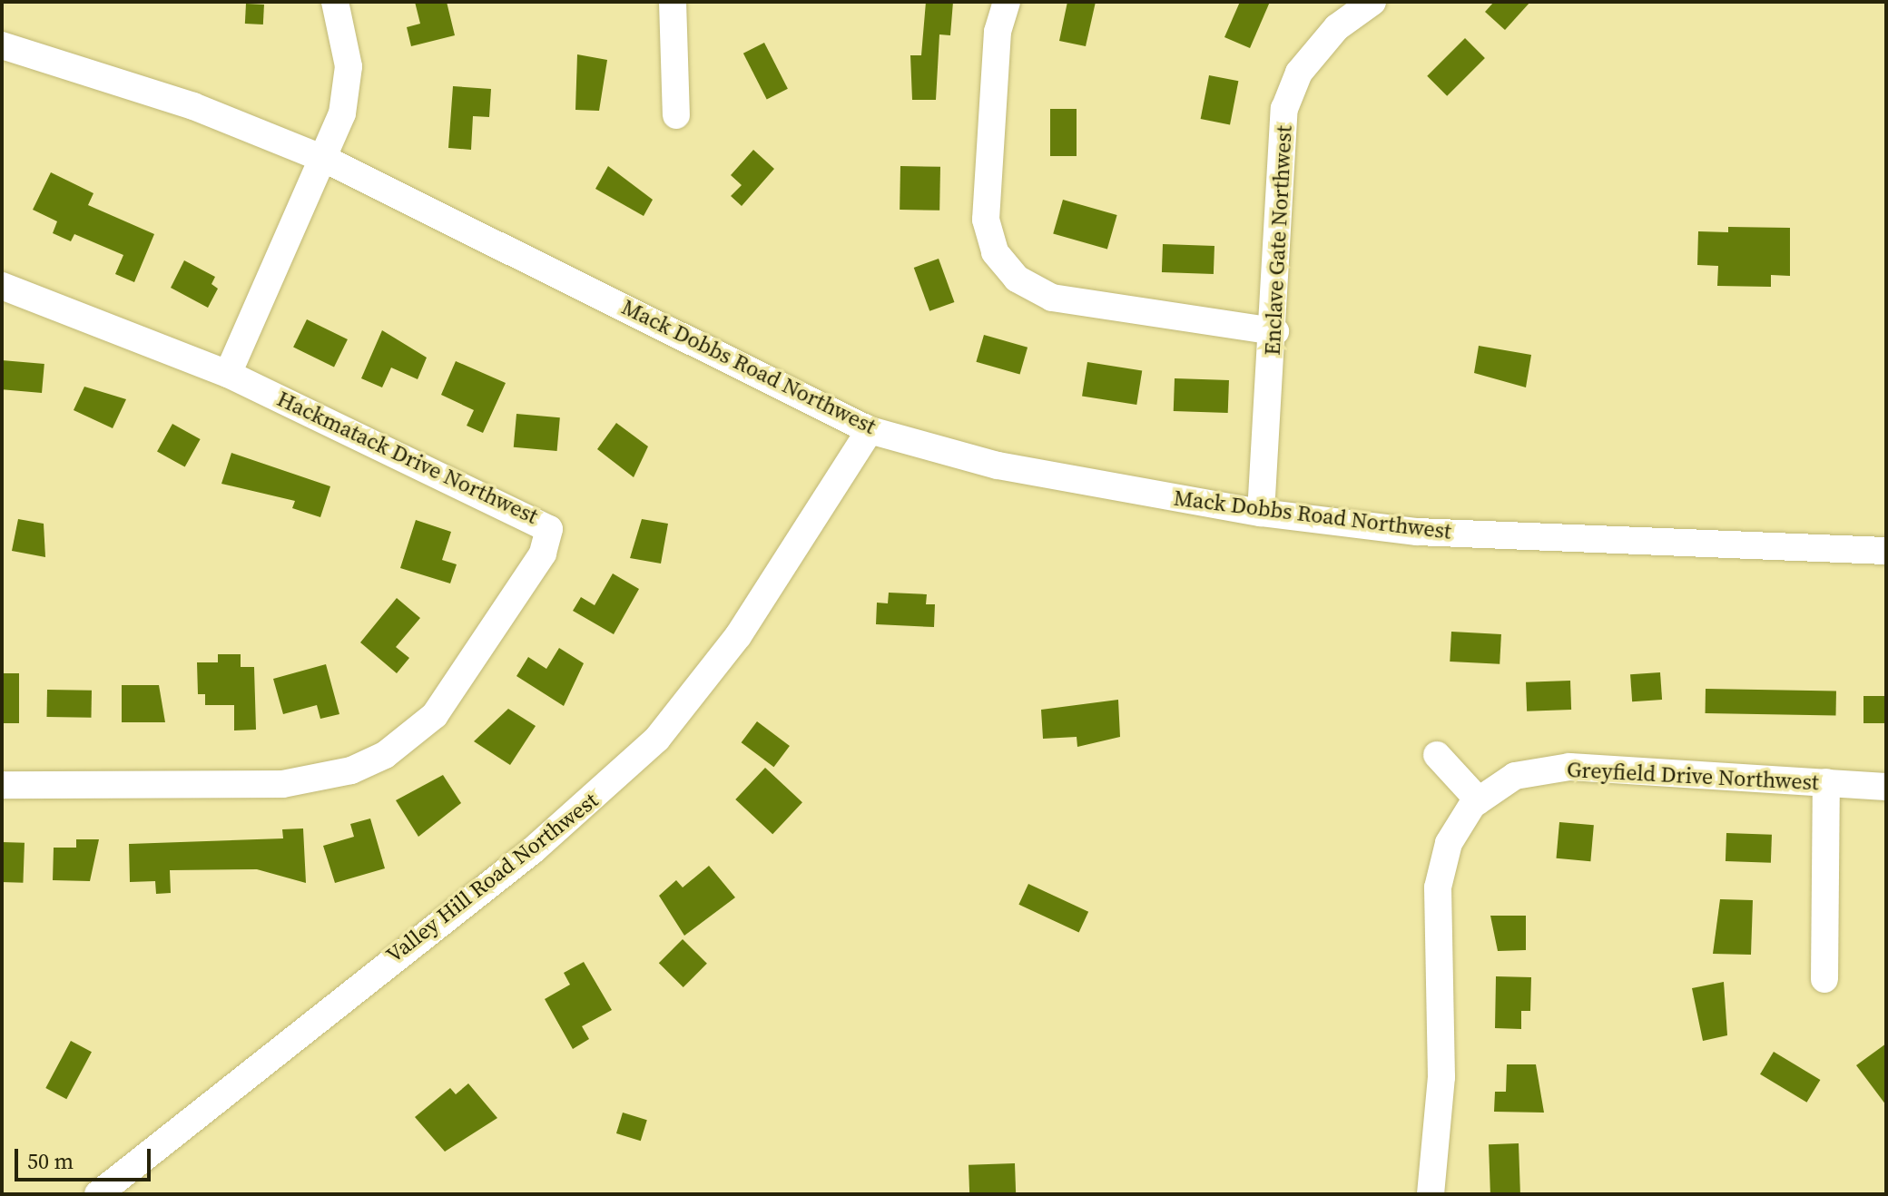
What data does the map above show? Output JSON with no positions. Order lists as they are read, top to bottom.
{
  "streets": {
    "street": [
      "Enclave Gate Northwest",
      "Mack Dobbs Road Northwest",
      "Hackmatack Drive Northwest",
      "Greyfield Drive Northwest",
      "Valley Hill Road Northwest"
    ]
  },
  "crossings": [
    ["Enclave Gate Northwest", "Mack Dobbs Road Northwest"],
    ["Mack Dobbs Road Northwest", "Valley Hill Road Northwest"]
  ],
  "scale_bar": "50 m"
}
